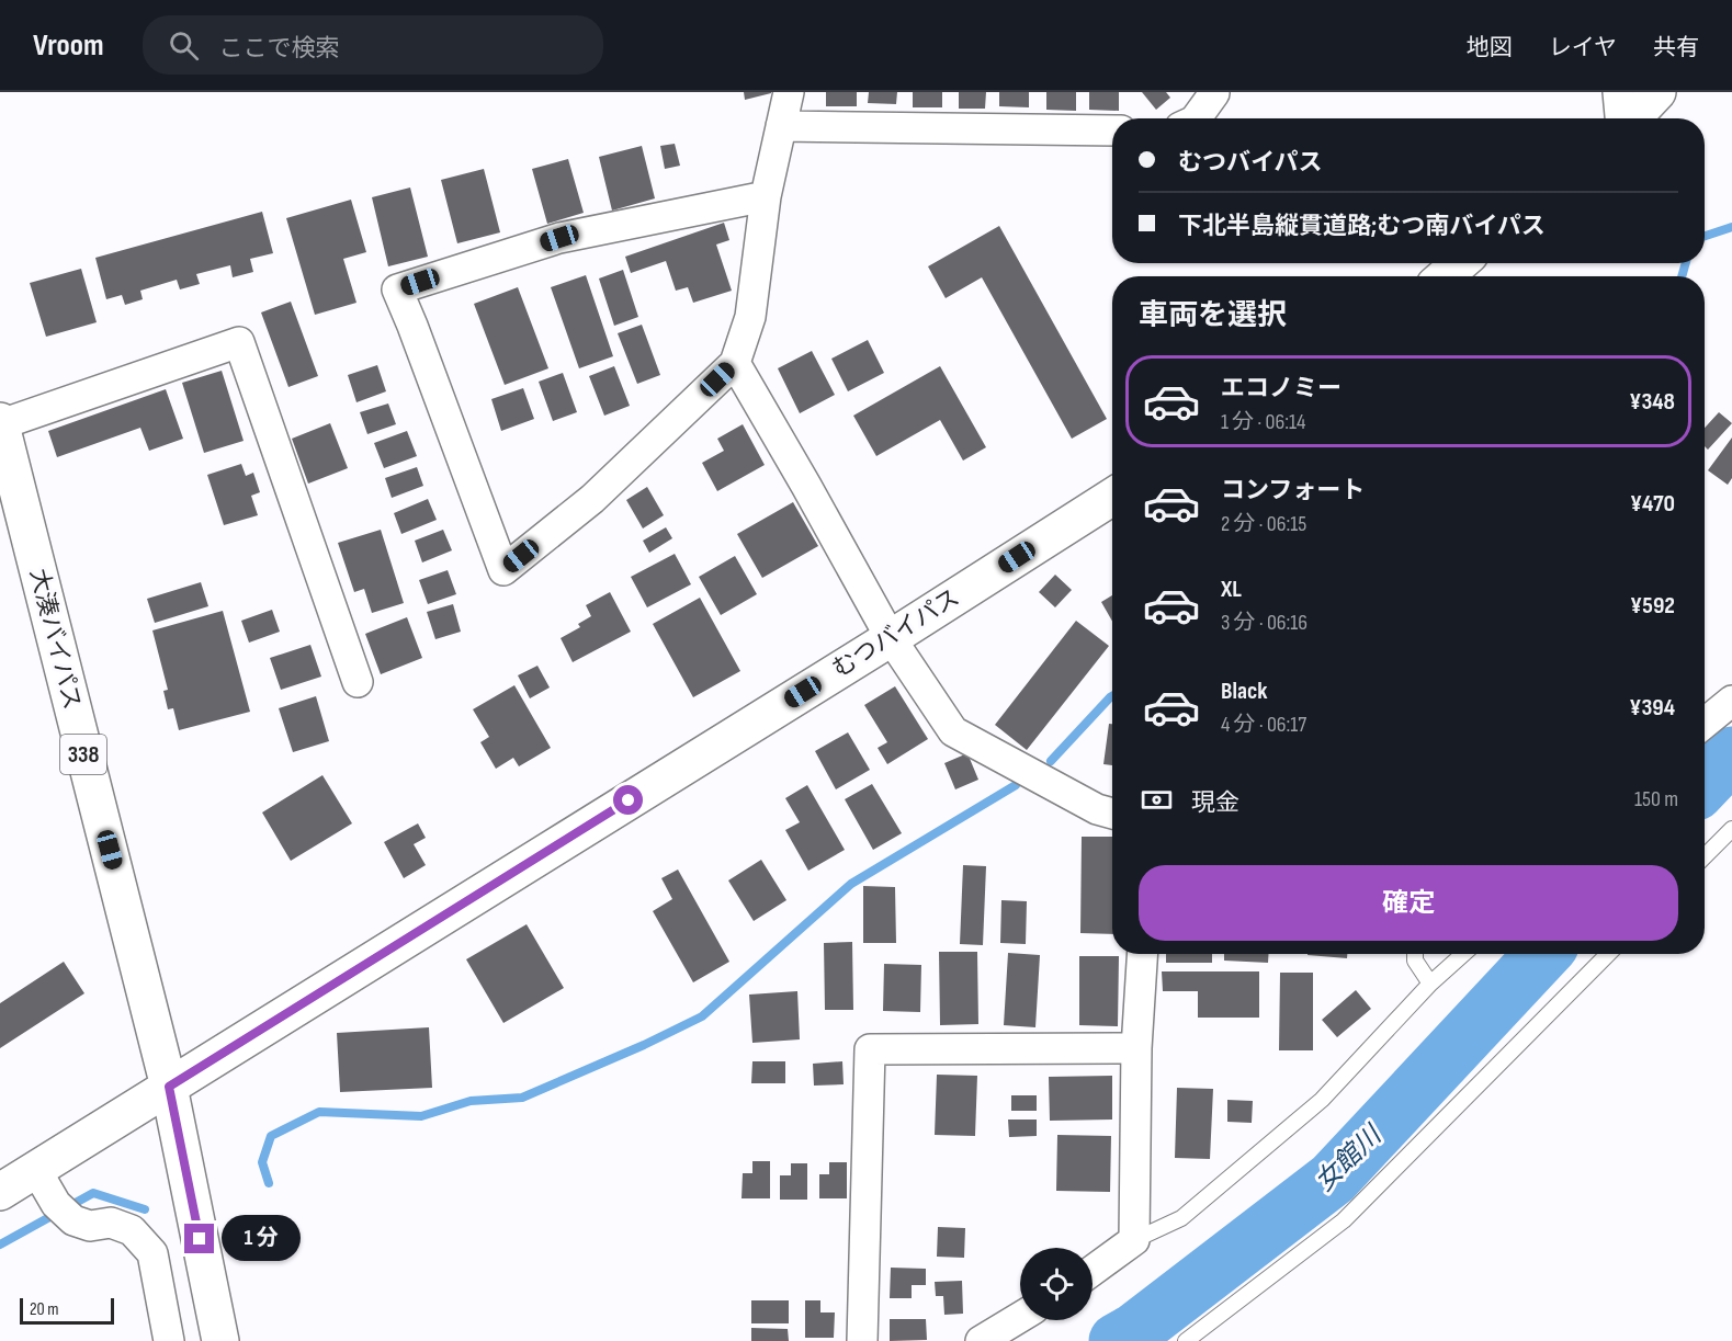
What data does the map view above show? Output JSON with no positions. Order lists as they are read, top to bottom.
{
  "streets": {
    "highway": ["むつバイパス", "大湊バイパス", "338"]
  },
  "crossings": [
    ["むつバイパス", "大湊バイパス"]
  ],
  "water": ["女館川"],
  "scale_bar": "20 m",
  "page": {
    "header": "Vroom",
    "search": "ここで検索",
    "nav": ["地図", "レイヤ", "共有"],
    "banner": ["むつバイパス", "下北半島縦貫道路;むつ南バイパス"],
    "heading": "車両を選択",
    "list": [
      {
        "name": "エコノミー",
        "note": "1 分 · 06:14",
        "value": "¥348"
      },
      {
        "name": "コンフォート",
        "note": "2 分 · 06:15",
        "value": "¥470"
      },
      {
        "name": "XL",
        "note": "3 分 · 06:16",
        "value": "¥592"
      },
      {
        "name": "Black",
        "note": "4 分 · 06:17",
        "value": "¥394"
      }
    ],
    "pay": ["現金", "150 m"],
    "buttons": "確定",
    "bubble": "1 分",
    "scale": "20 m"
  }
}
